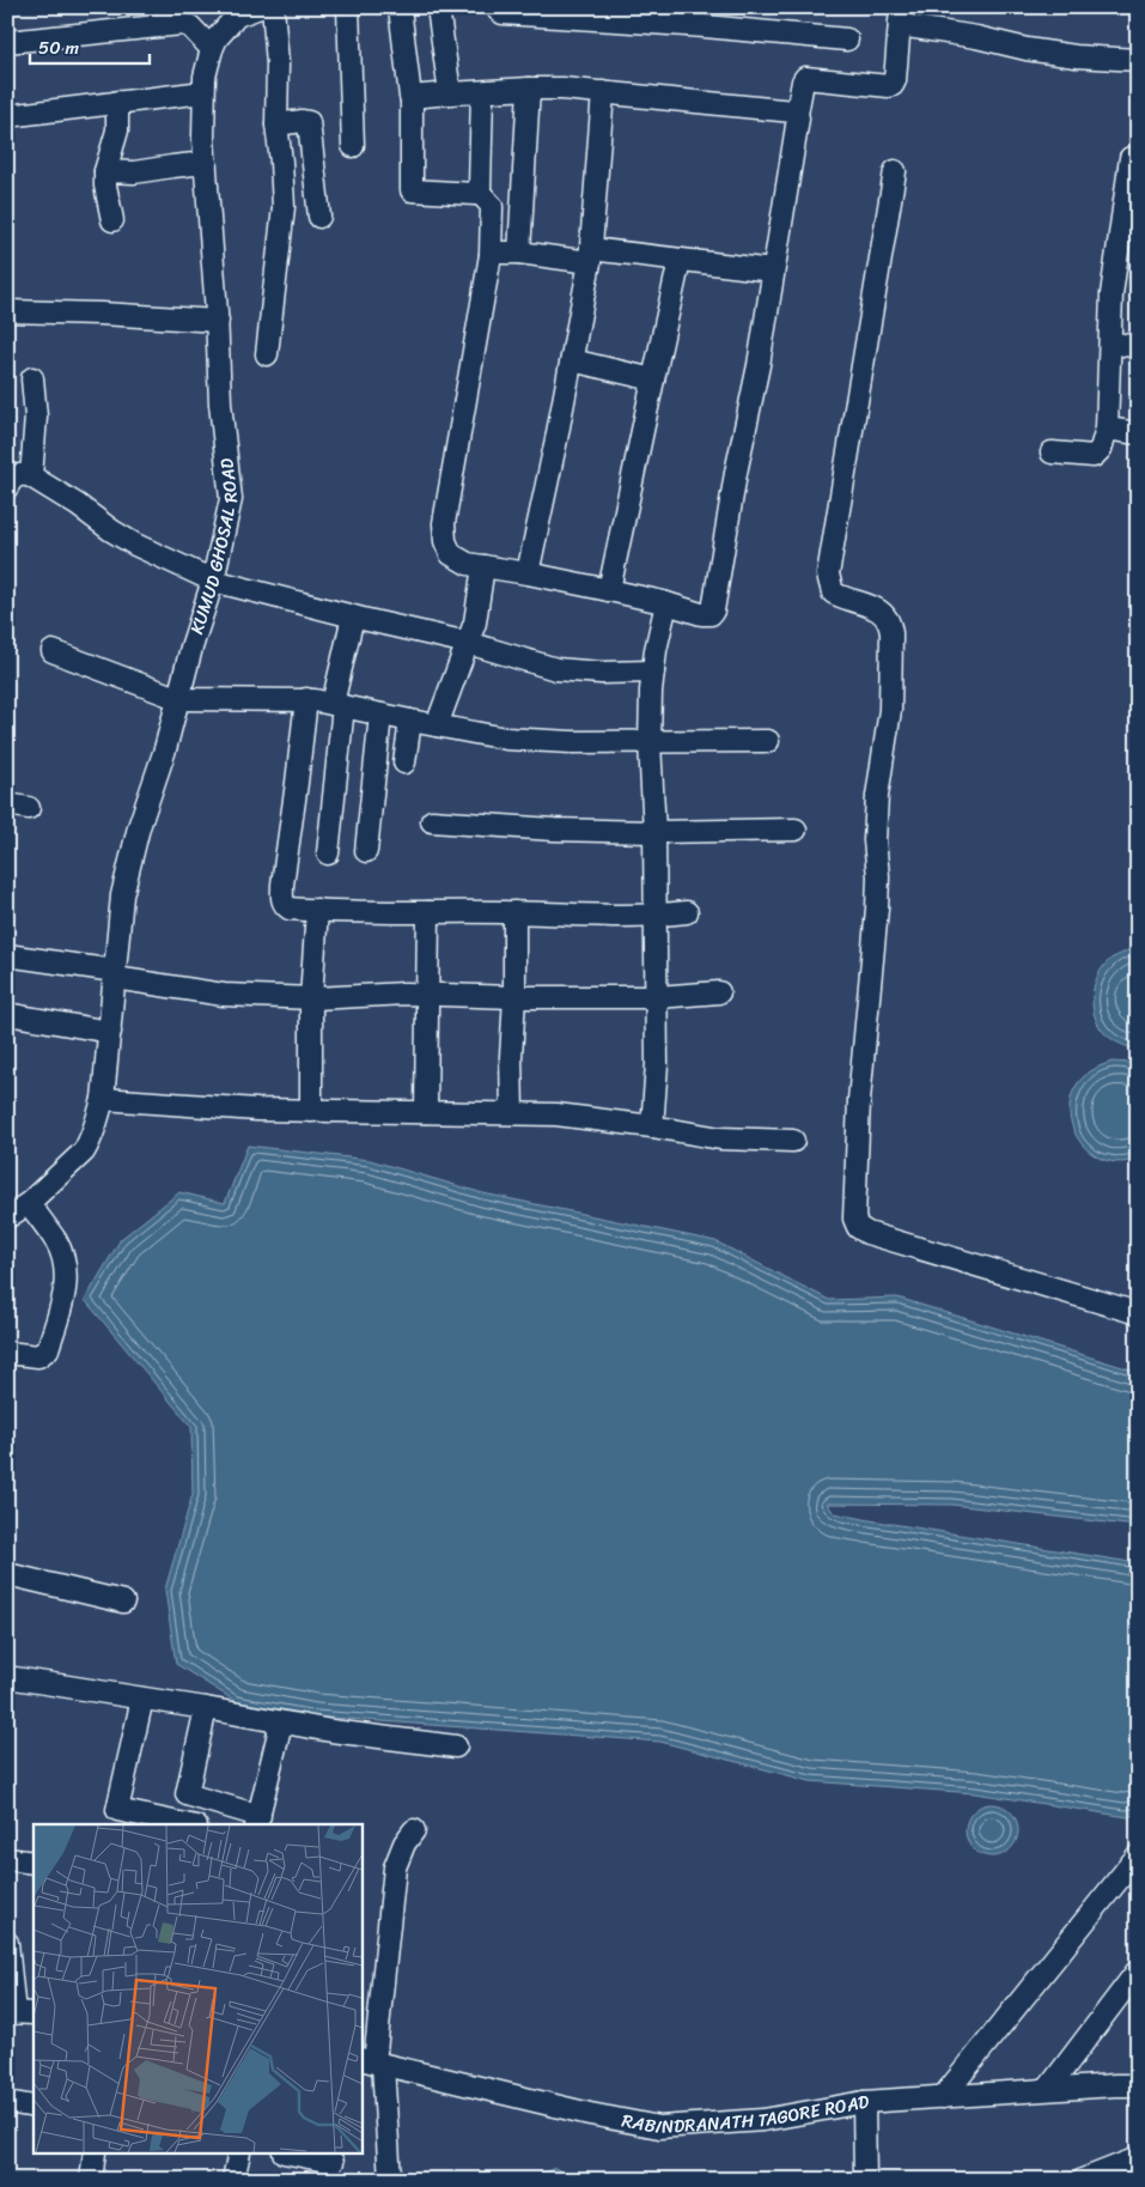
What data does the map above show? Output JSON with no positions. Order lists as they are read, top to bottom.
{
  "streets": {
    "street": ["KUMUD GHOSAL ROAD", "RABINDRANATH TAGORE ROAD"]
  },
  "scale_bar": "50 m"
}
